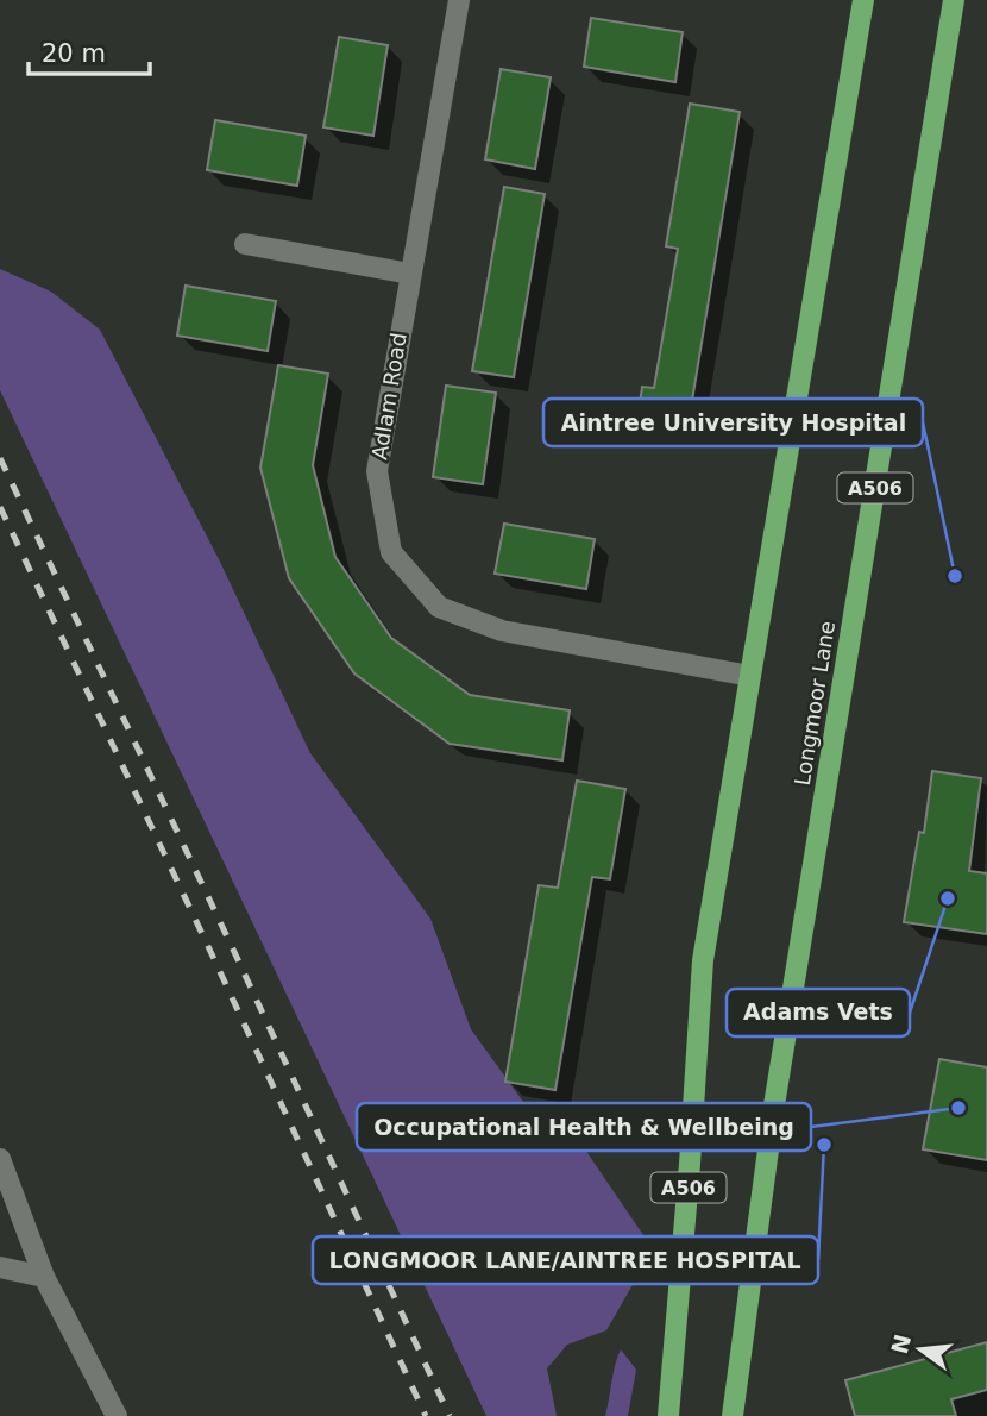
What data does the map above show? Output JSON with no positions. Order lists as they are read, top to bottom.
{
  "streets": {
    "main road": ["A506", "Longmoor Lane"],
    "street": ["Adlam Road"]
  },
  "crossings": [
    ["Adlam Road", "A506"]
  ],
  "places": [
    "Aintree University Hospital",
    "Adams Vets",
    "Occupational Health & Wellbeing",
    "LONGMOOR LANE/AINTREE HOSPITAL"
  ],
  "scale_bar": "20 m",
  "north": "left"
}
